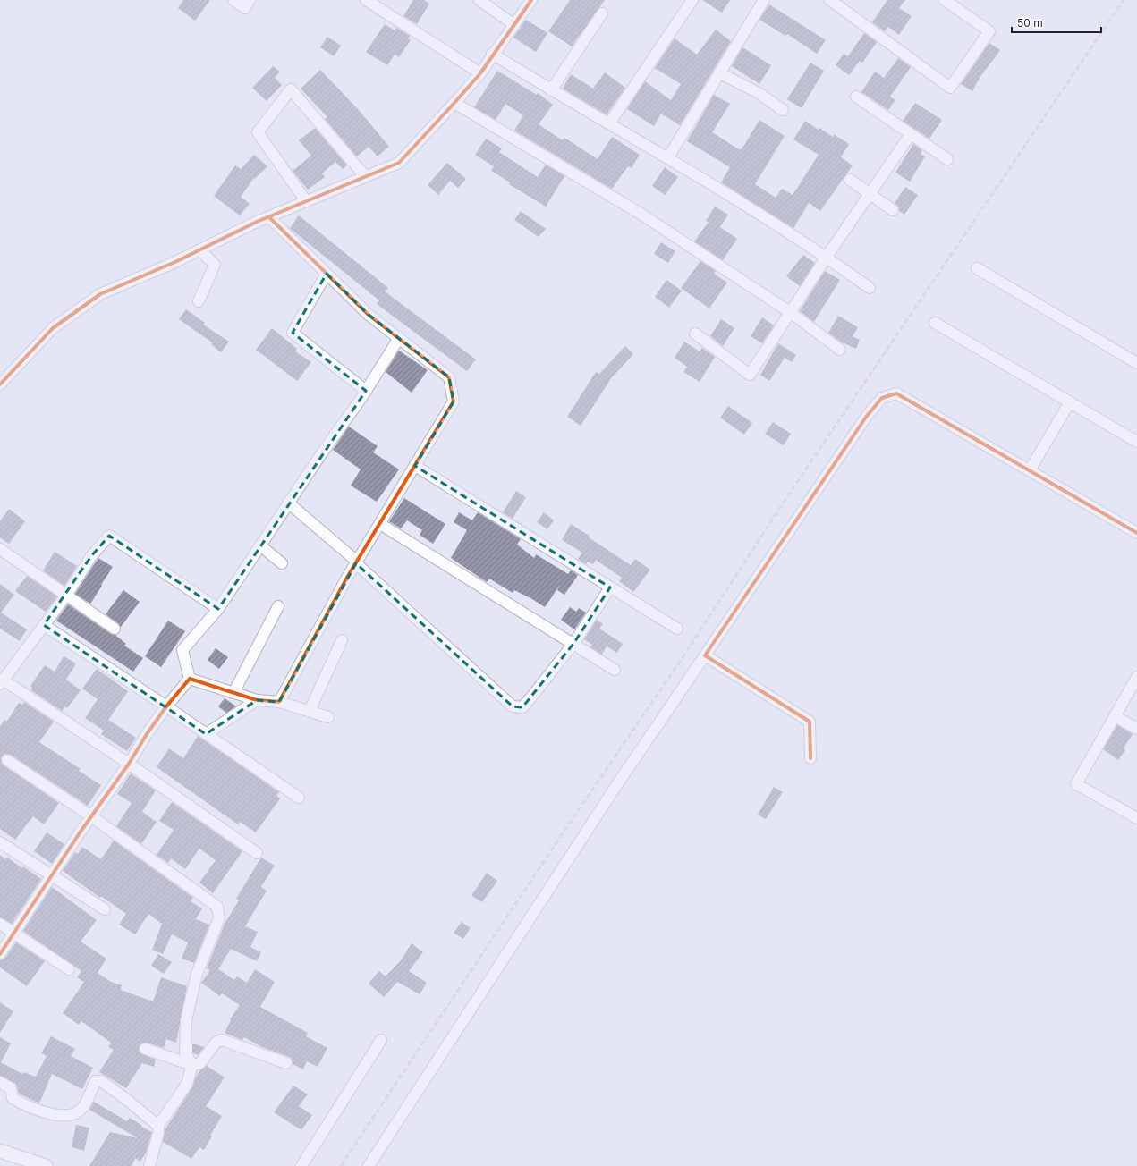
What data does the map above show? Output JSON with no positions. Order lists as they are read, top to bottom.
{
  "scale_bar": "50 m"
}
